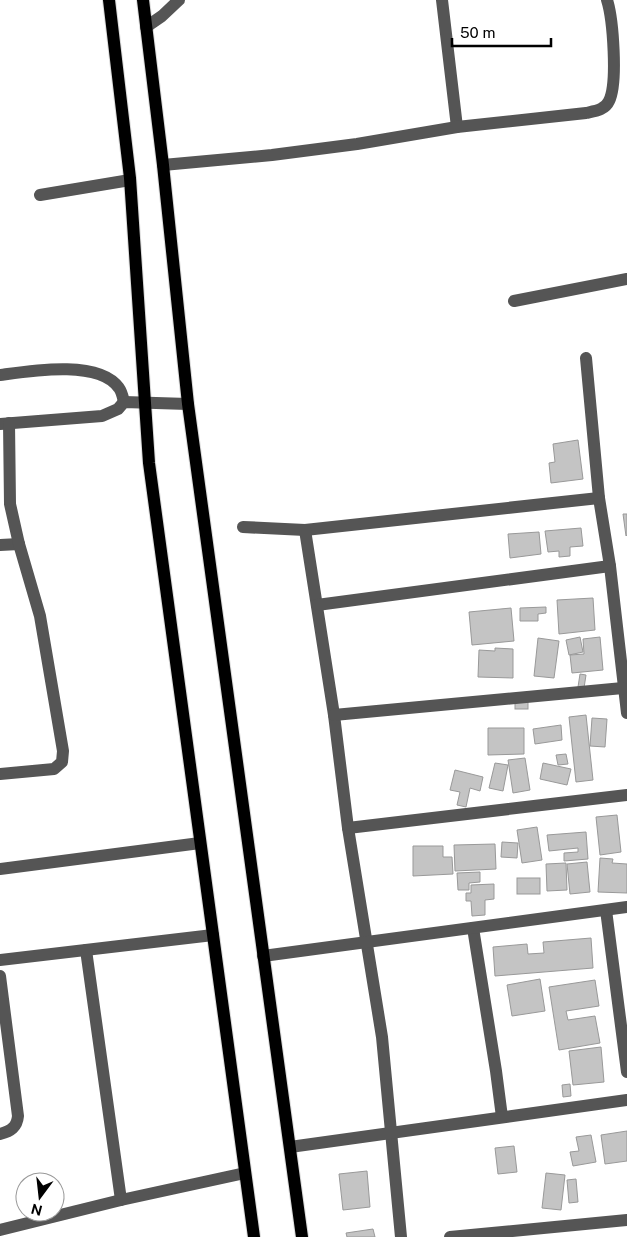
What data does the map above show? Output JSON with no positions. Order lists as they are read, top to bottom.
{
  "scale_bar": "50 m",
  "north": "bottom"
}
